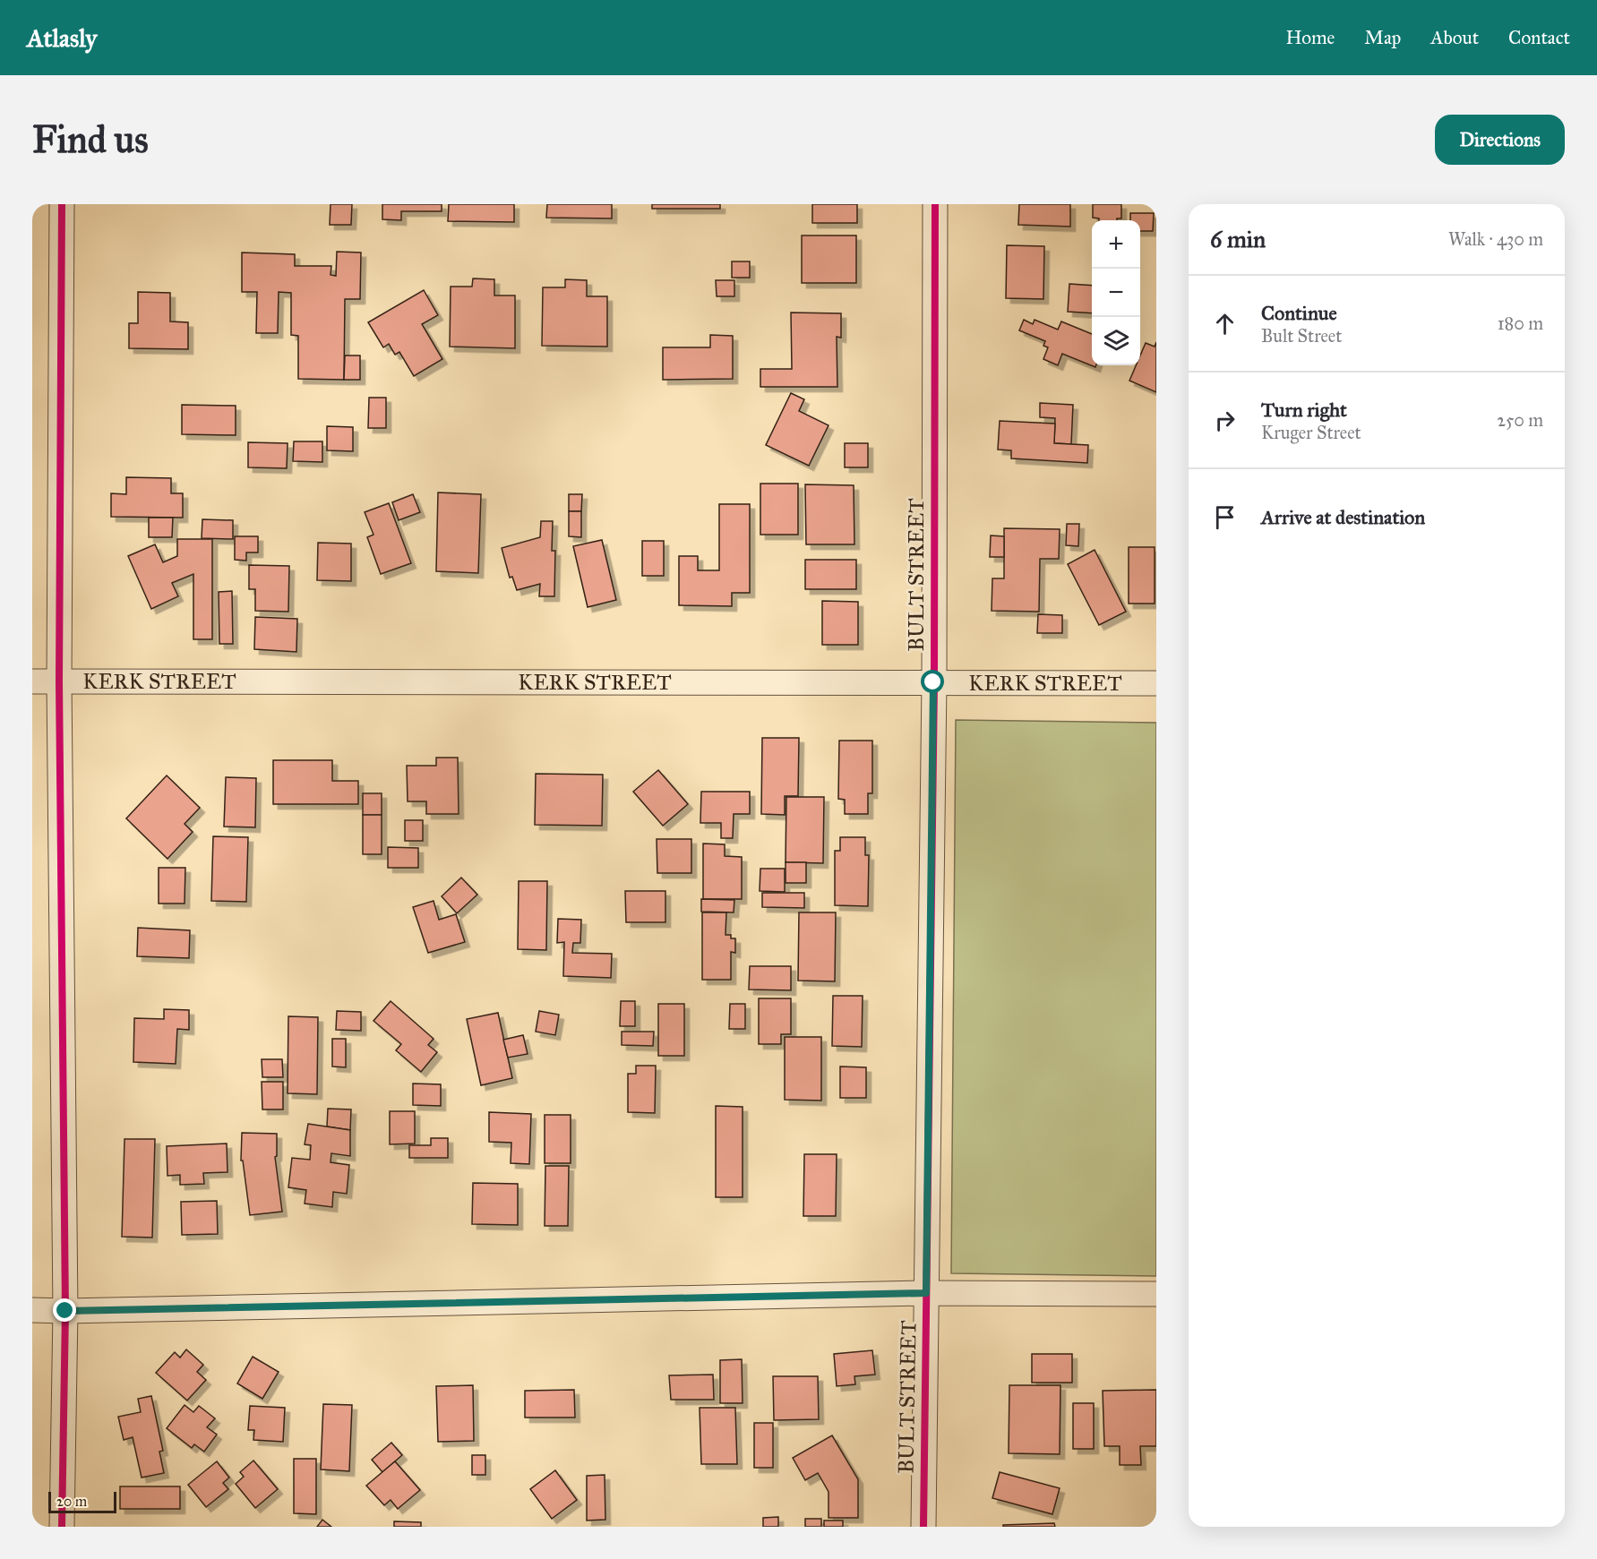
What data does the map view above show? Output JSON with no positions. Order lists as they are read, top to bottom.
{
  "streets": {
    "street": ["BULT STREET", "KERK STREET"]
  },
  "crossings": [
    ["BULT STREET", "KERK STREET"]
  ],
  "scale_bar": "20 m",
  "page": {
    "header": "Atlasly",
    "nav": [
      "Home",
      "Map",
      "About",
      "Contact"
    ],
    "buttons": "Directions",
    "title": "Find us",
    "heading": ["6 min", "Walk · 430 m"],
    "map_buttons": ["+", "−"],
    "list": [
      ["Continue", "Bult Street", "180 m"],
      ["Turn right", "Kruger Street", "250 m"],
      "Arrive at destination"
    ],
    "scale": "20 m"
  }
}
